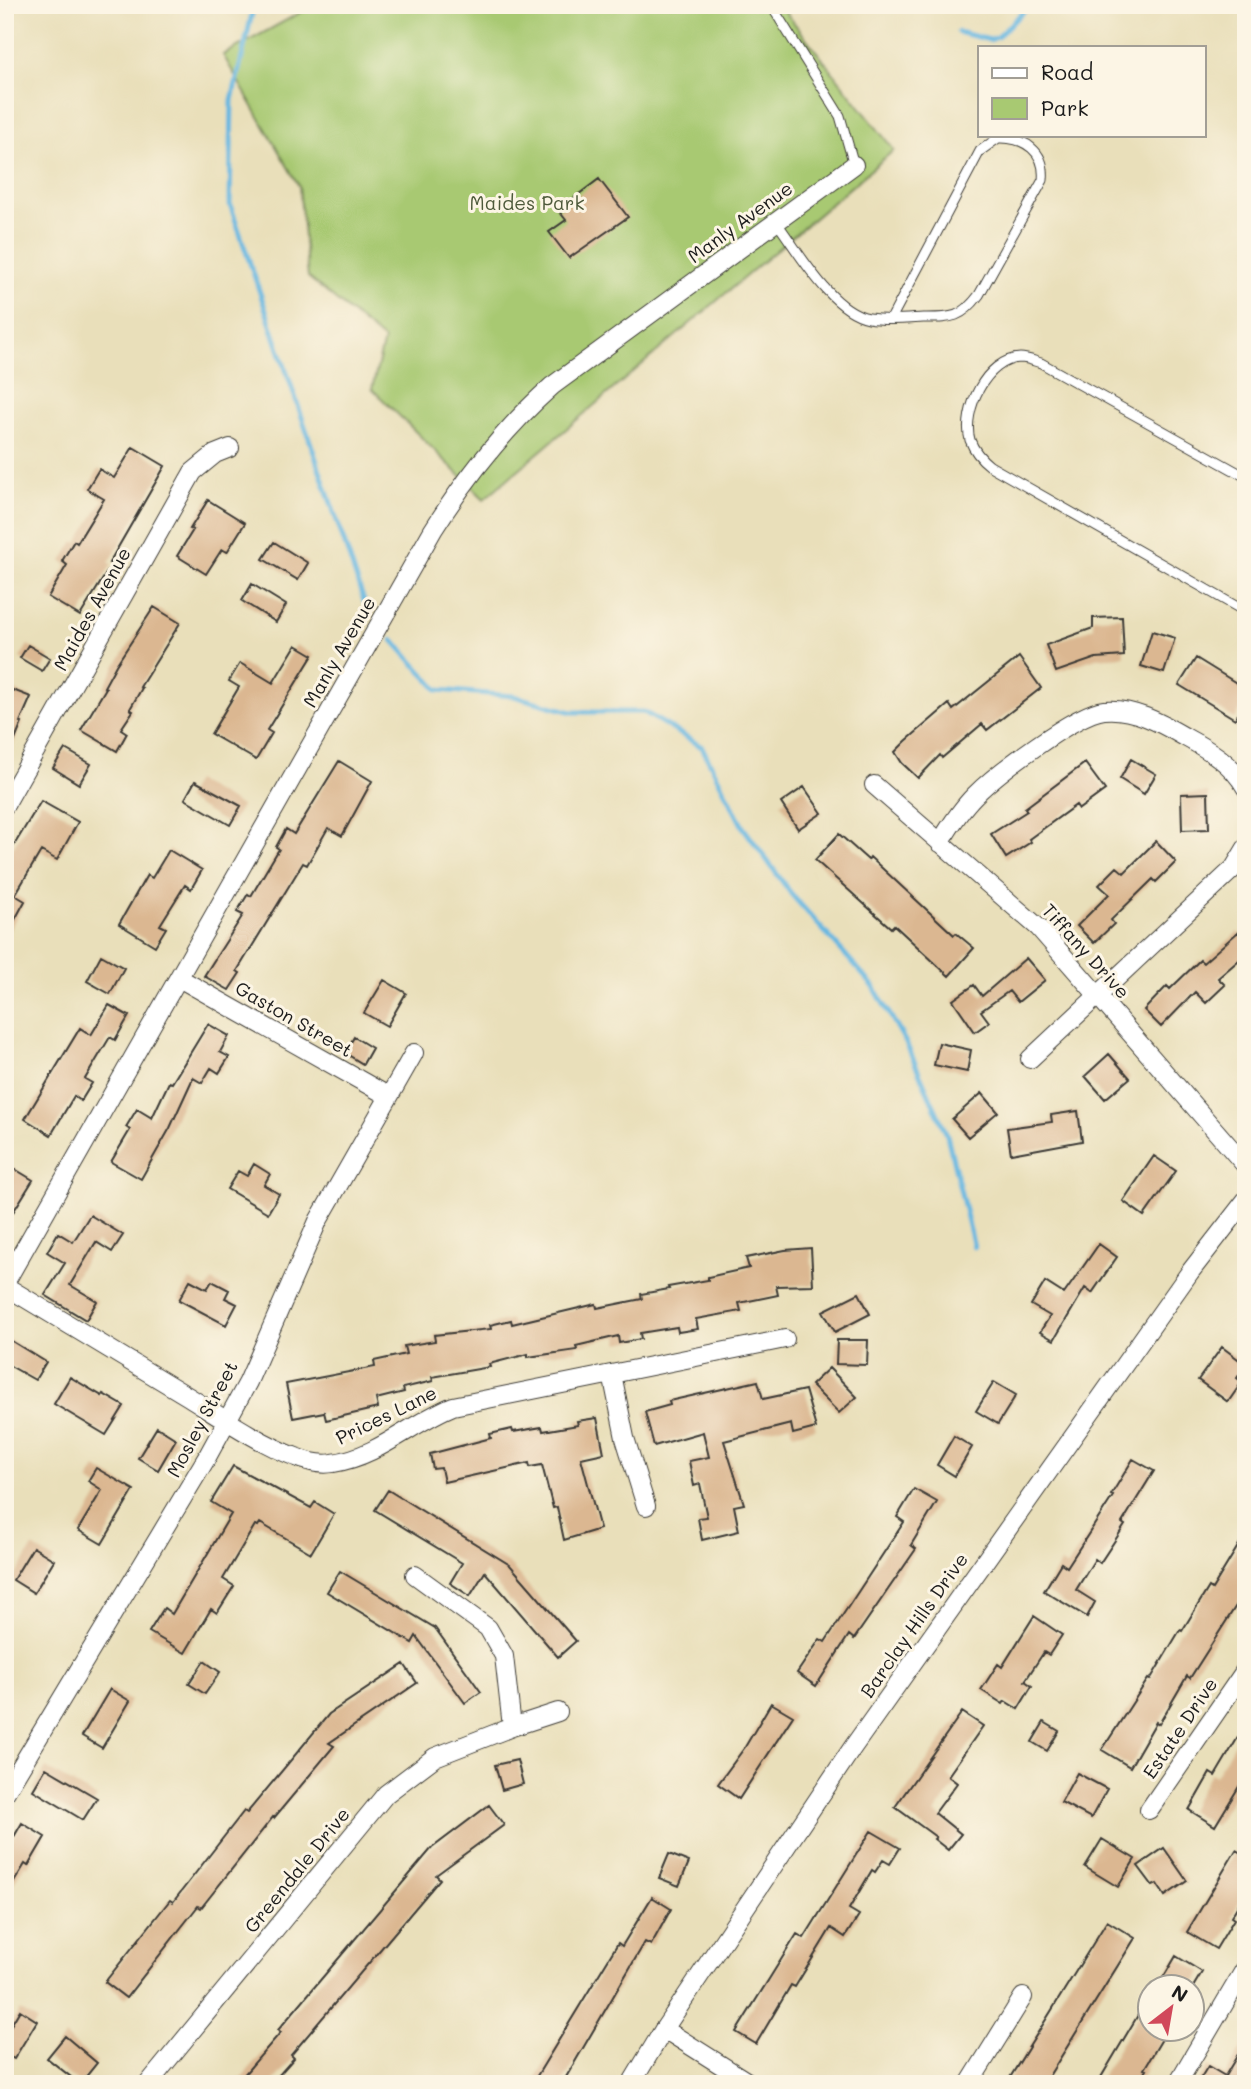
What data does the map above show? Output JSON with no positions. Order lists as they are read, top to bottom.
{
  "streets": {
    "street": [
      "Manly Avenue",
      "Maides Avenue",
      "Tiffany Drive",
      "Gaston Street",
      "Prices Lane",
      "Mosley Street",
      "Barclay Hills Drive",
      "Estate Drive",
      "Greendale Drive"
    ]
  },
  "crossings": [
    ["Manly Avenue", "Gaston Street"],
    ["Manly Avenue", "Prices Lane"],
    ["Gaston Street", "Mosley Street"],
    ["Prices Lane", "Mosley Street"]
  ],
  "parks": ["Maides Park"],
  "legend": ["Road", "Park"],
  "north": "top right"
}
